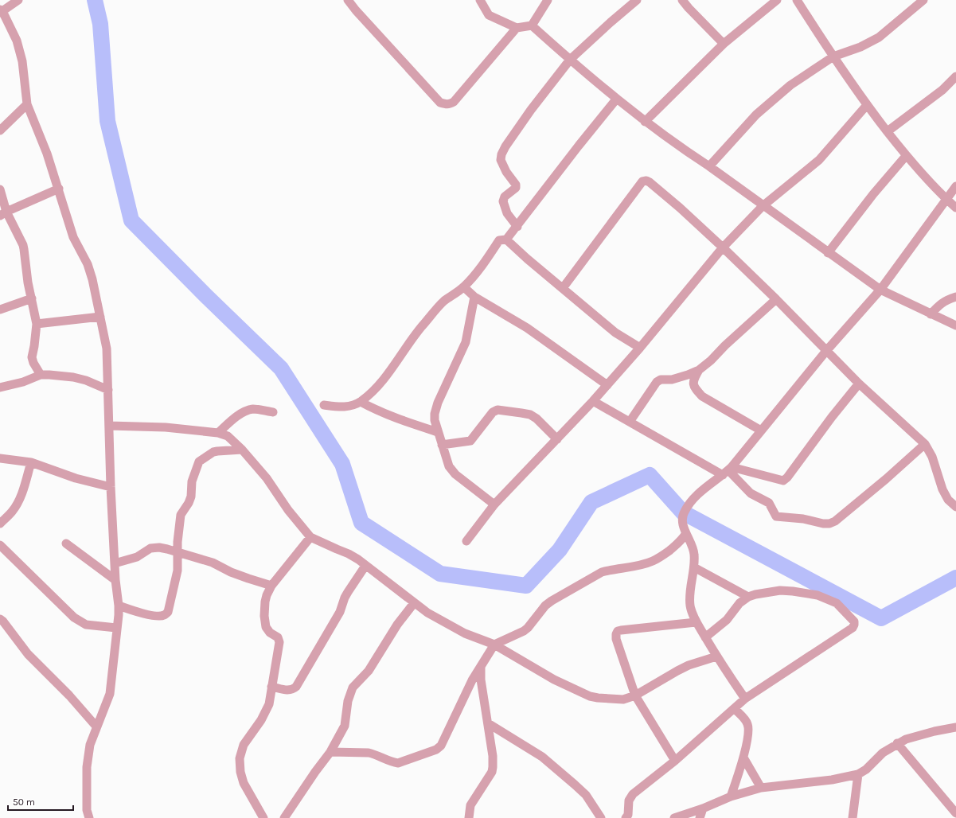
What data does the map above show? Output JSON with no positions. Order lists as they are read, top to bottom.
{
  "scale_bar": "50 m"
}
